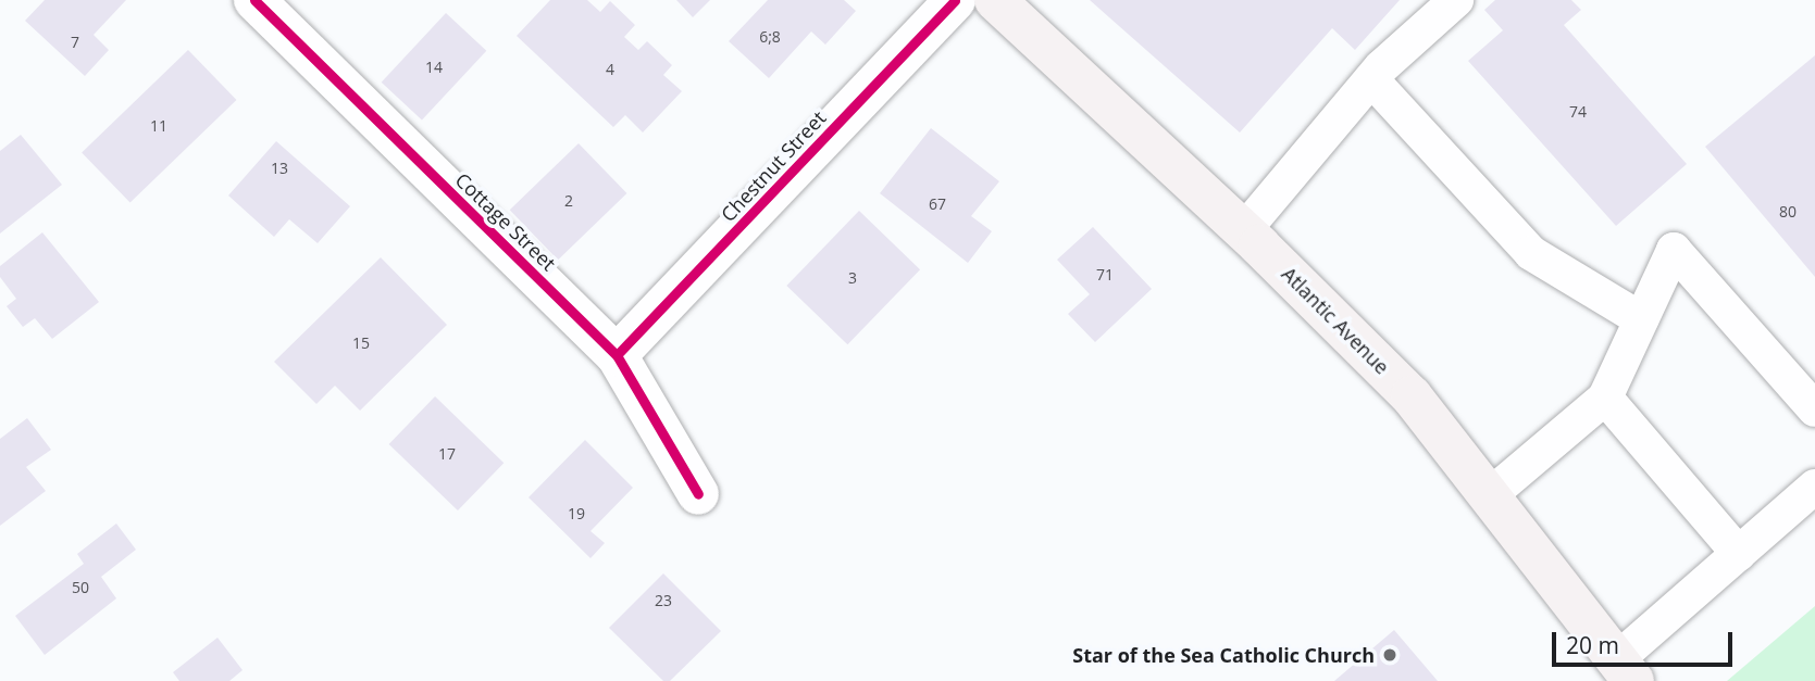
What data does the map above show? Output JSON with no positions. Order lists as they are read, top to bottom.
{
  "streets": {
    "main road": ["Atlantic Avenue"],
    "street": ["Chestnut Street", "Cottage Street"]
  },
  "crossings": [
    ["Chestnut Street", "Cottage Street"]
  ],
  "places": ["Star of the Sea Catholic Church"],
  "house_numbers": [
    "6;8",
    "7",
    "14",
    "4",
    "74",
    "11",
    "13",
    "2",
    "67",
    "80",
    "71",
    "3",
    "15",
    "17",
    "19",
    "50",
    "23"
  ],
  "scale_bar": "20 m"
}
